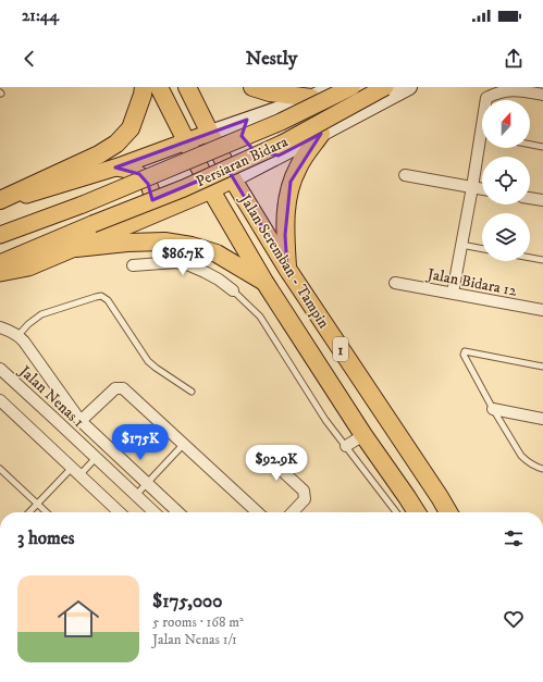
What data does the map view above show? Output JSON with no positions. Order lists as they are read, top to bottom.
{
  "streets": {
    "highway": ["Jalan Seremban - Tampin", "1"],
    "main road": ["Persiaran Bidara"],
    "street": ["Jalan Bidara 12", "Jalan Nenas 1"]
  },
  "crossings": [
    ["Persiaran Bidara", "Jalan Seremban - Tampin"],
    ["Persiaran Bidara", "1"],
    ["Jalan Seremban - Tampin", "1"]
  ],
  "north": "top",
  "page": {
    "status": "21:44",
    "header": "Nestly",
    "price": ["$86.7K", "$175K", "$92.9K"],
    "heading": "3 homes",
    "list": [
      {
        "name": "$175,000",
        "note": "5 rooms · 168 m² · Jalan Nenas 1/1"
      }
    ]
  }
}
